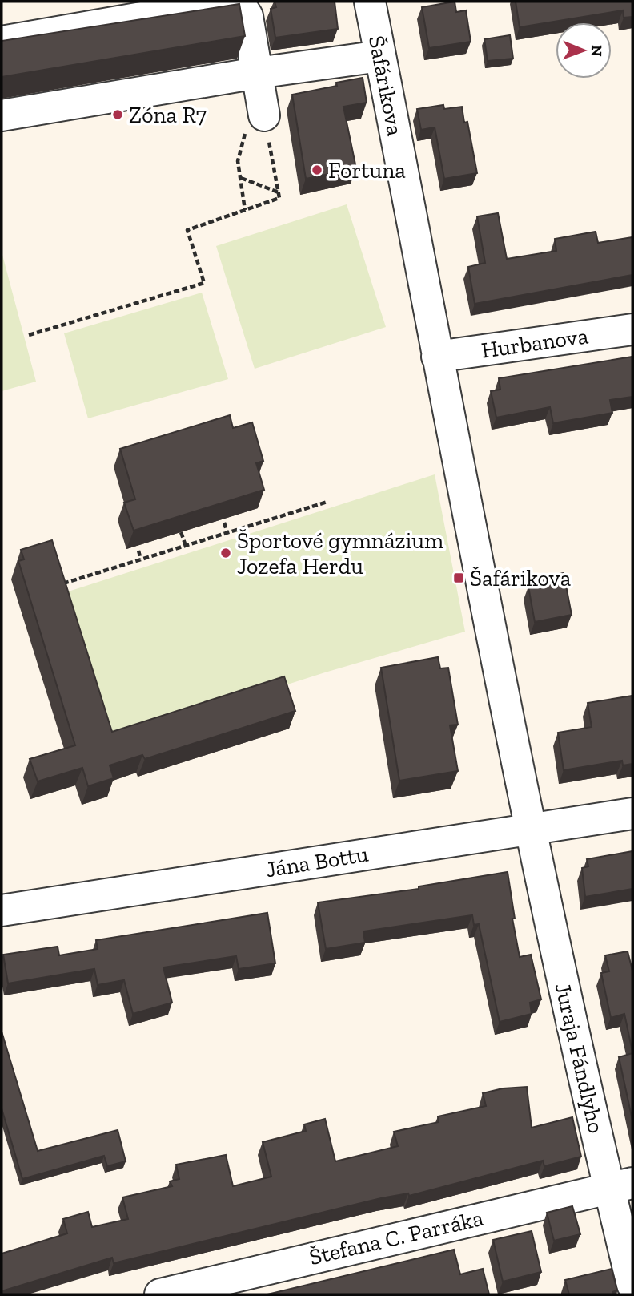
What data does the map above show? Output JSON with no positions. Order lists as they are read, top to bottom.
{
  "streets": {
    "street": [
      "Šafárikova",
      "Hurbanova",
      "Jána Bottu",
      "Juraja Fándlyho",
      "Štefana C. Parráka"
    ]
  },
  "crossings": [
    ["Šafárikova", "Hurbanova"],
    ["Šafárikova", "Jána Bottu"],
    ["Šafárikova", "Juraja Fándlyho"],
    ["Jána Bottu", "Juraja Fándlyho"],
    ["Juraja Fándlyho", "Štefana C. Parráka"]
  ],
  "places": {
    "other": ["Zóna R7", "Fortuna", "Športové gymnázium Jozefa Herdu"],
    "transit": ["Šafárikova"]
  },
  "north": "right"
}
